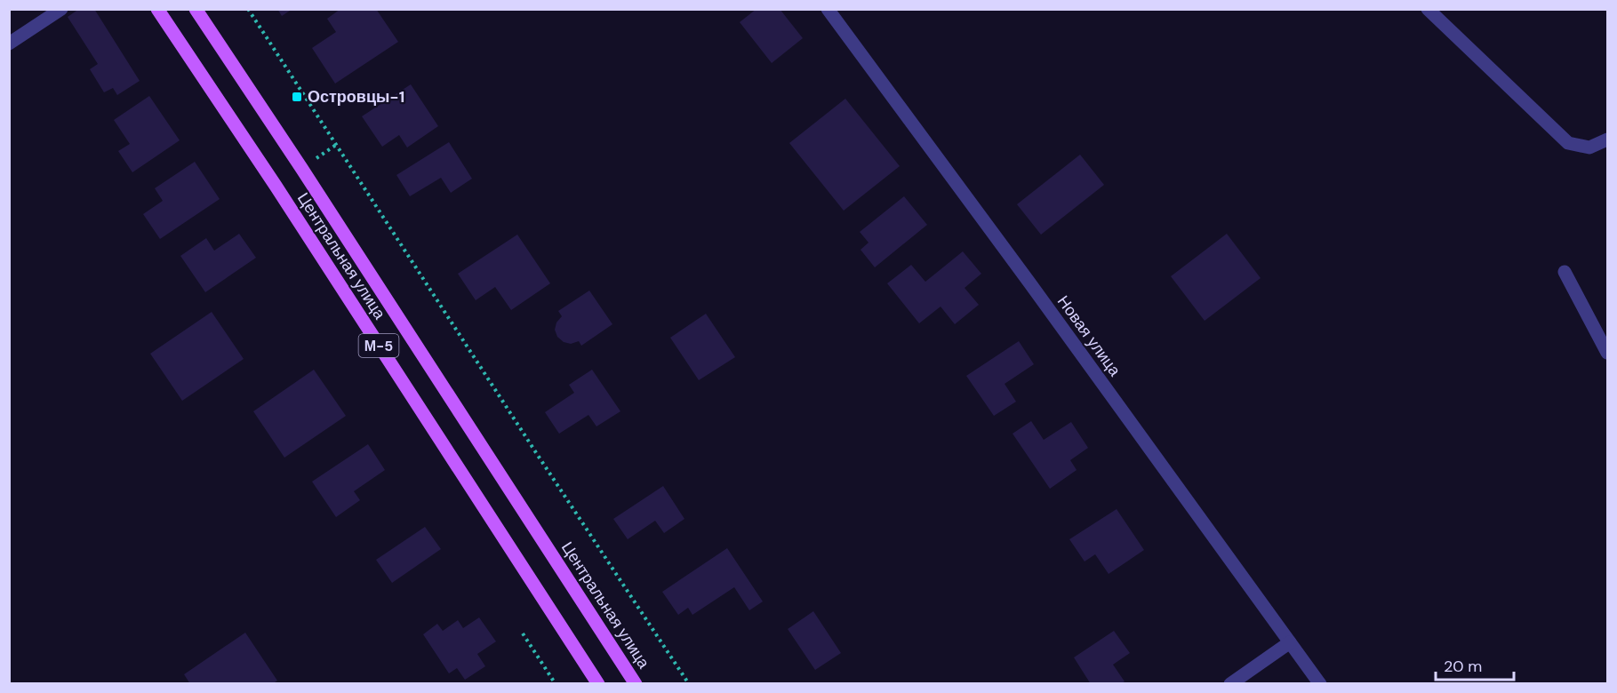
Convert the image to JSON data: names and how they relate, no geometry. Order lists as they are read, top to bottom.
{
  "streets": {
    "main road": ["Центральная улица", "М-5"],
    "street": ["Новая улица"]
  },
  "places": {
    "transit": ["Островцы-1"]
  },
  "scale_bar": "20 m"
}
